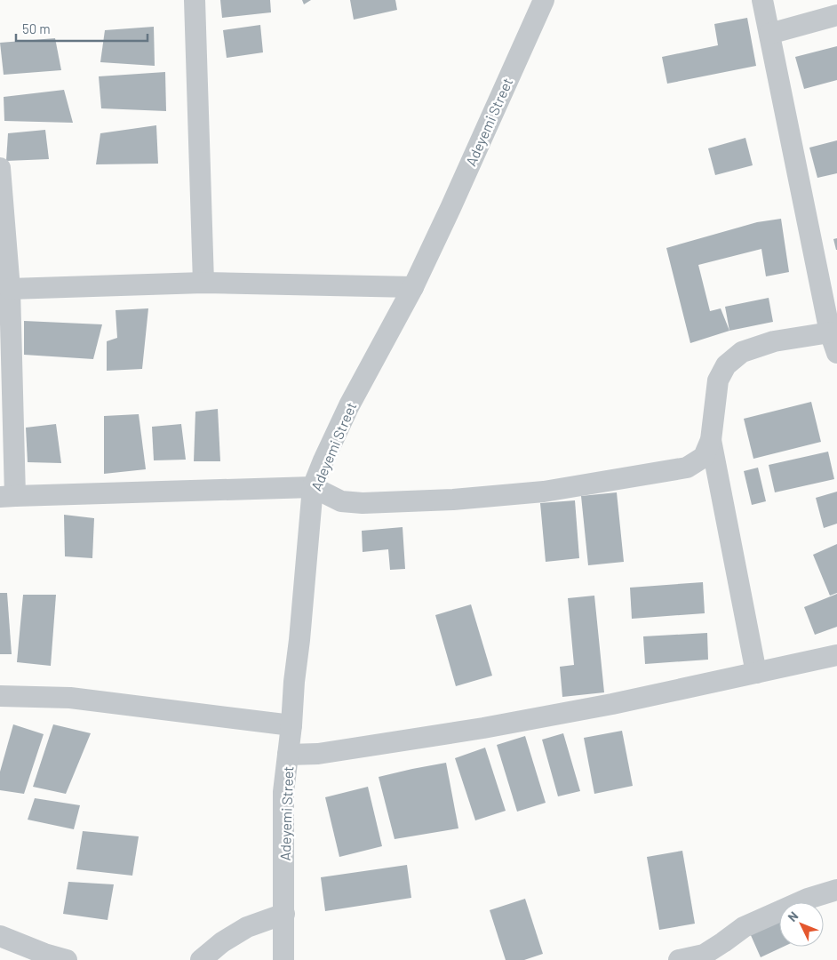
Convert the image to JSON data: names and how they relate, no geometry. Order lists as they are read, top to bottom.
{
  "streets": {
    "street": ["Adeyemi Street"]
  },
  "scale_bar": "50 m",
  "north": "top left"
}
